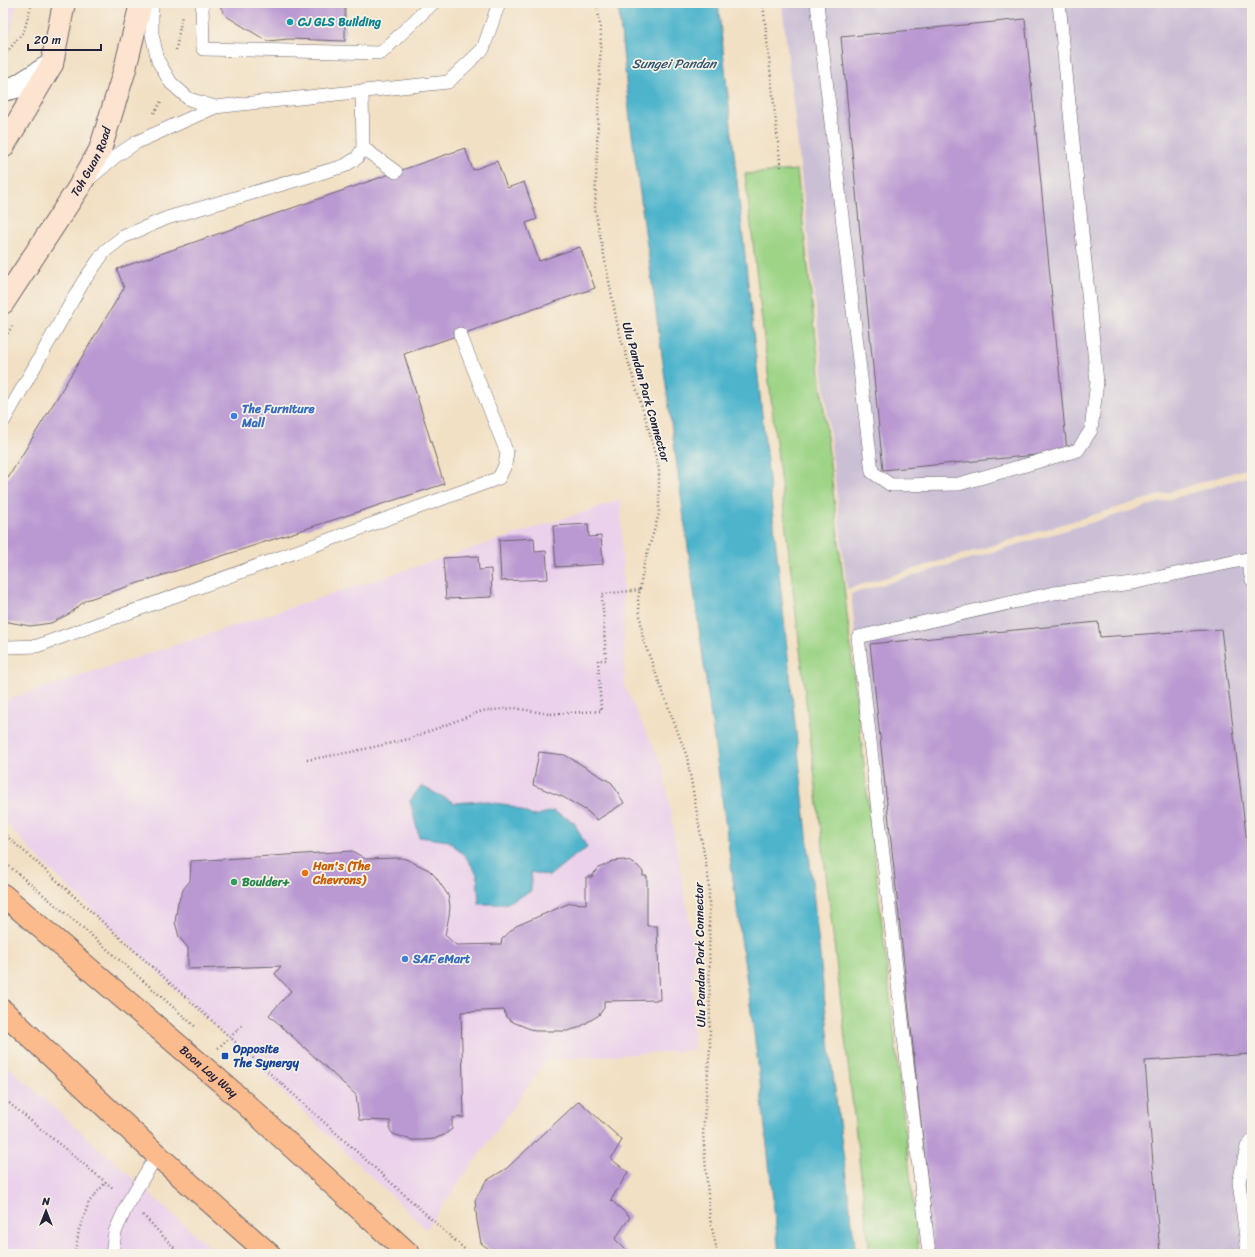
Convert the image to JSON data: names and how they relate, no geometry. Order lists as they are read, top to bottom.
{
  "streets": {
    "main road": ["Toh Guan Road", "Boon Lay Way"],
    "path": ["Ulu Pandan Park Connector"]
  },
  "water": ["Sungei Pandan"],
  "places": {
    "other": [
      "CJ GLS Building",
      "The Furniture Mall",
      "Han's (The Chevrons)",
      "Boulder+",
      "SAF eMart"
    ],
    "transit": ["Opposite The Synergy"]
  },
  "scale_bar": "20 m",
  "north": "top"
}
